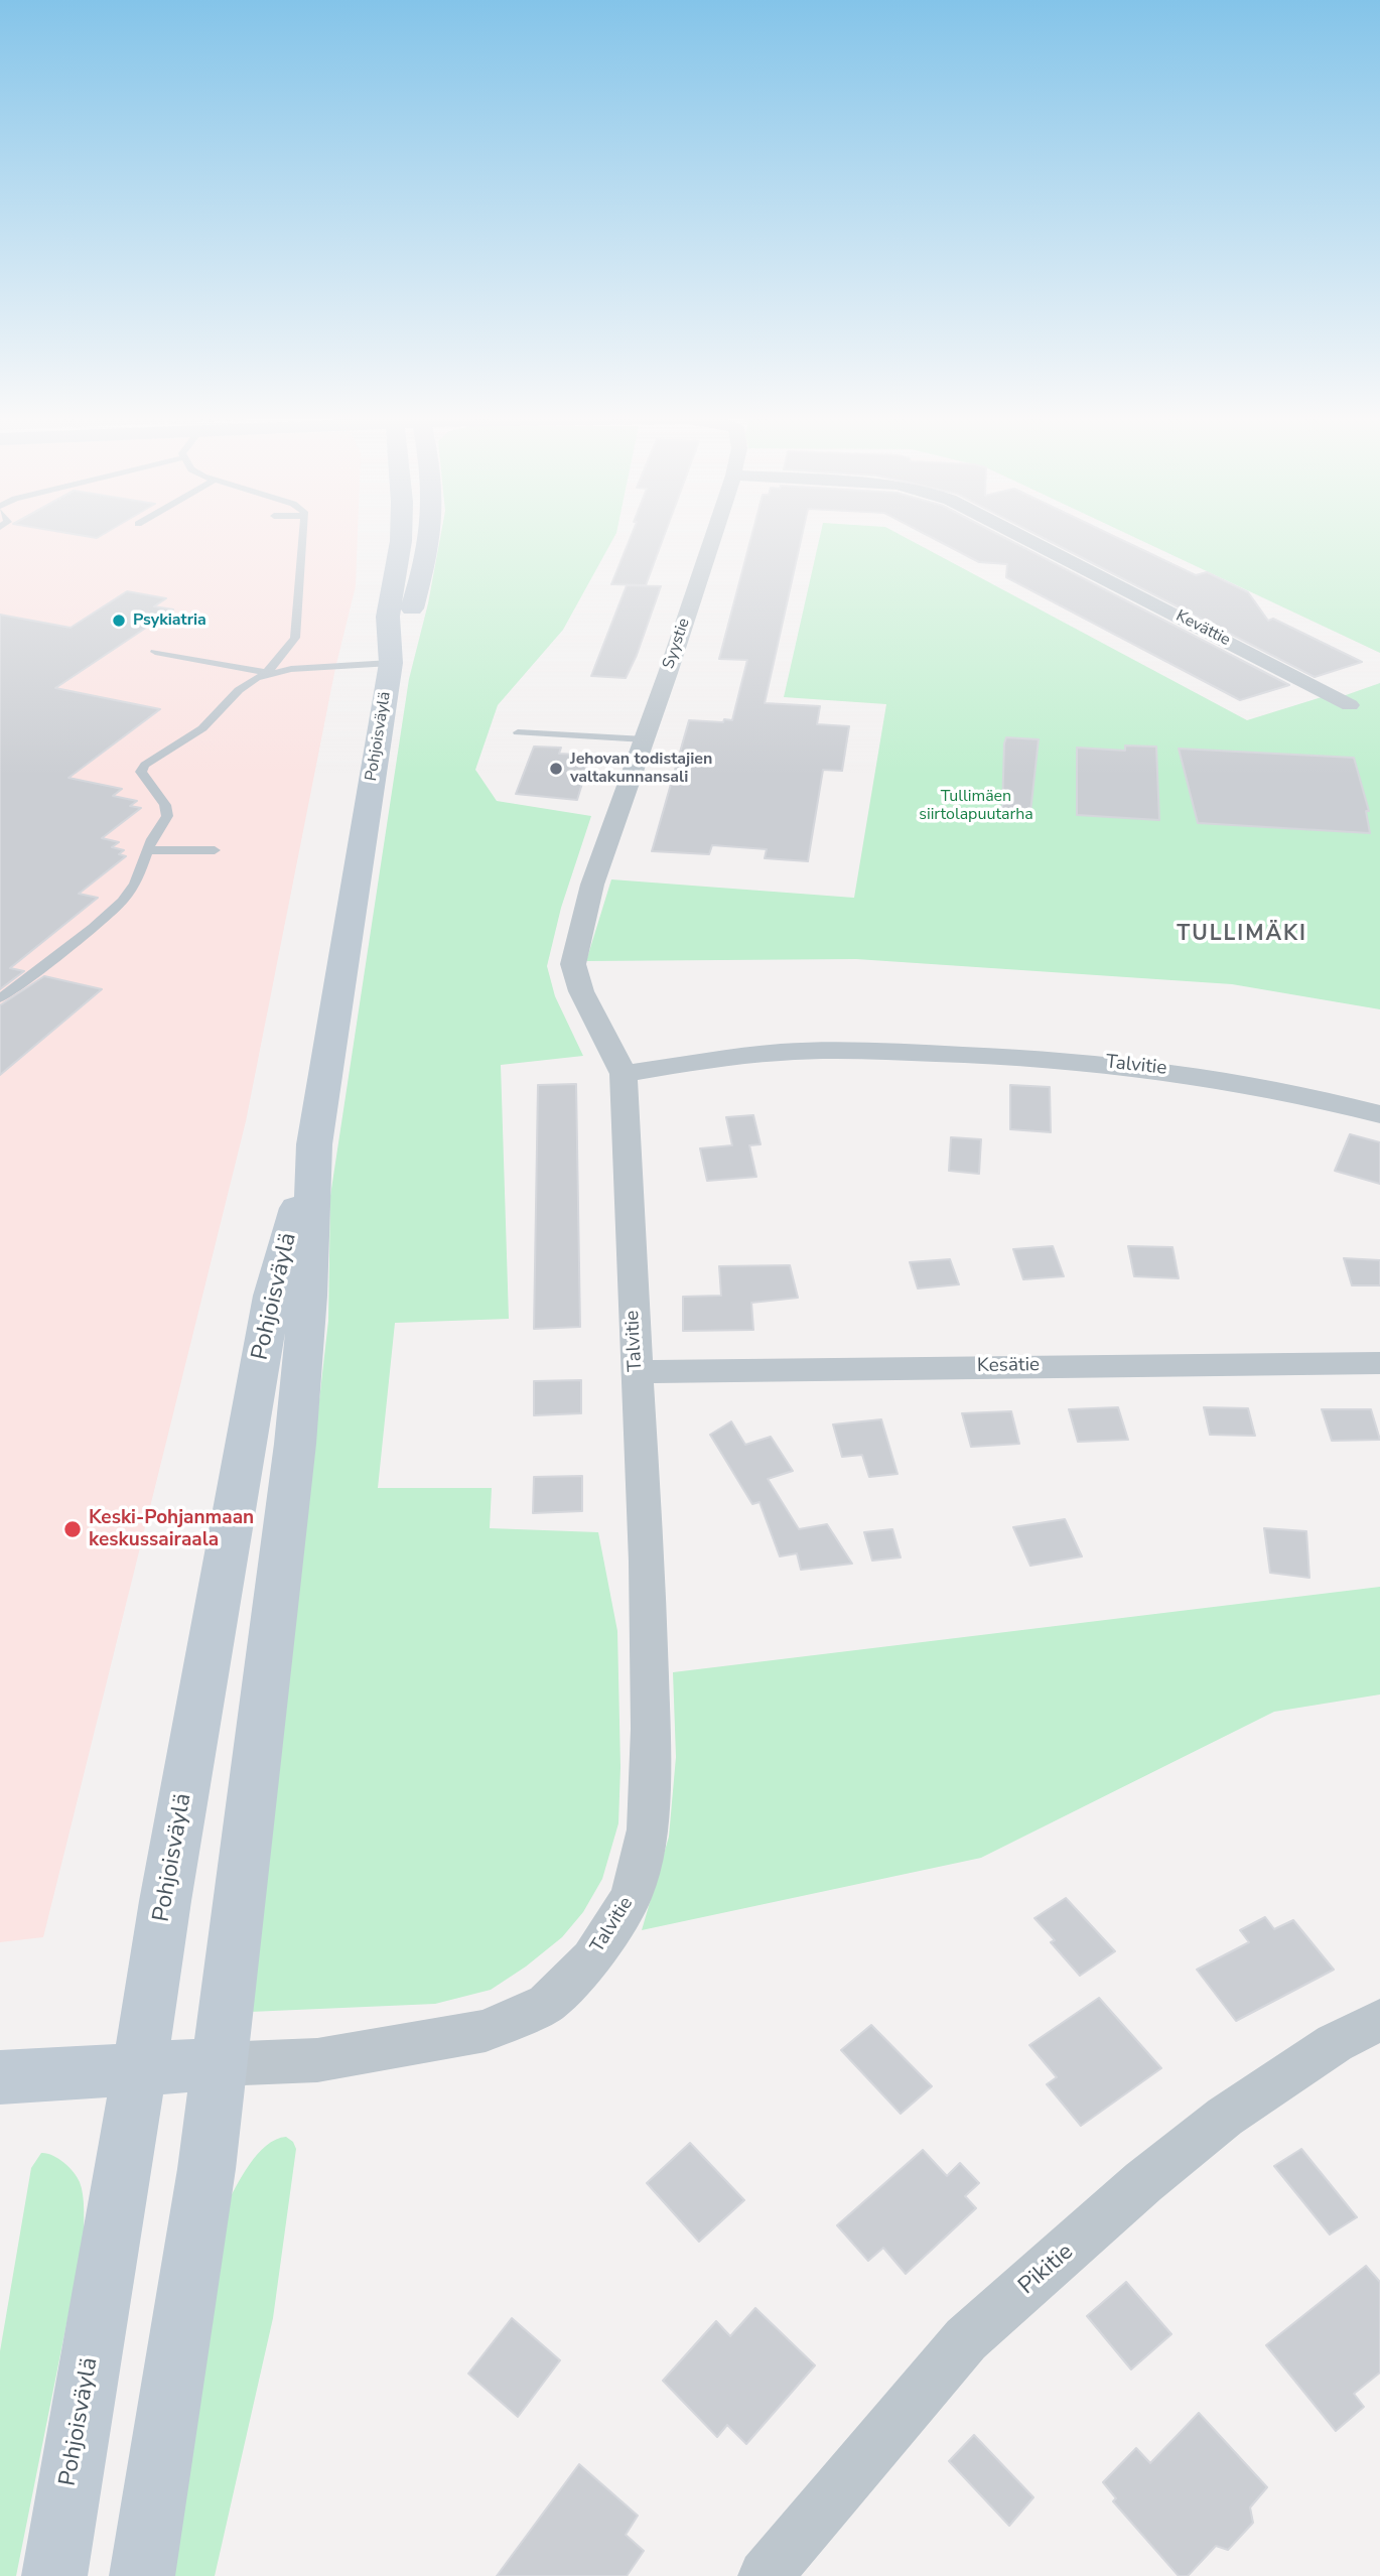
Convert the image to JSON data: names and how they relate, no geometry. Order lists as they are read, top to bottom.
{
  "streets": {
    "main road": ["Pohjoisväylä"],
    "street": [
      "Kevättie",
      "Syystie",
      "Talvitie",
      "Kesätie",
      "Pikitie"
    ]
  },
  "crossings": [
    ["Syystie", "Talvitie"],
    ["Pohjoisväylä", "Talvitie"],
    ["Talvitie", "Kesätie"]
  ],
  "districts": ["TULLIMÄKI"],
  "parks": ["Tullimäen siirtolapuutarha"],
  "places": ["Psykiatria", "Jehovan todistajien valtakunnansali", "Keski-Pohjanmaan keskussairaala"]
}
